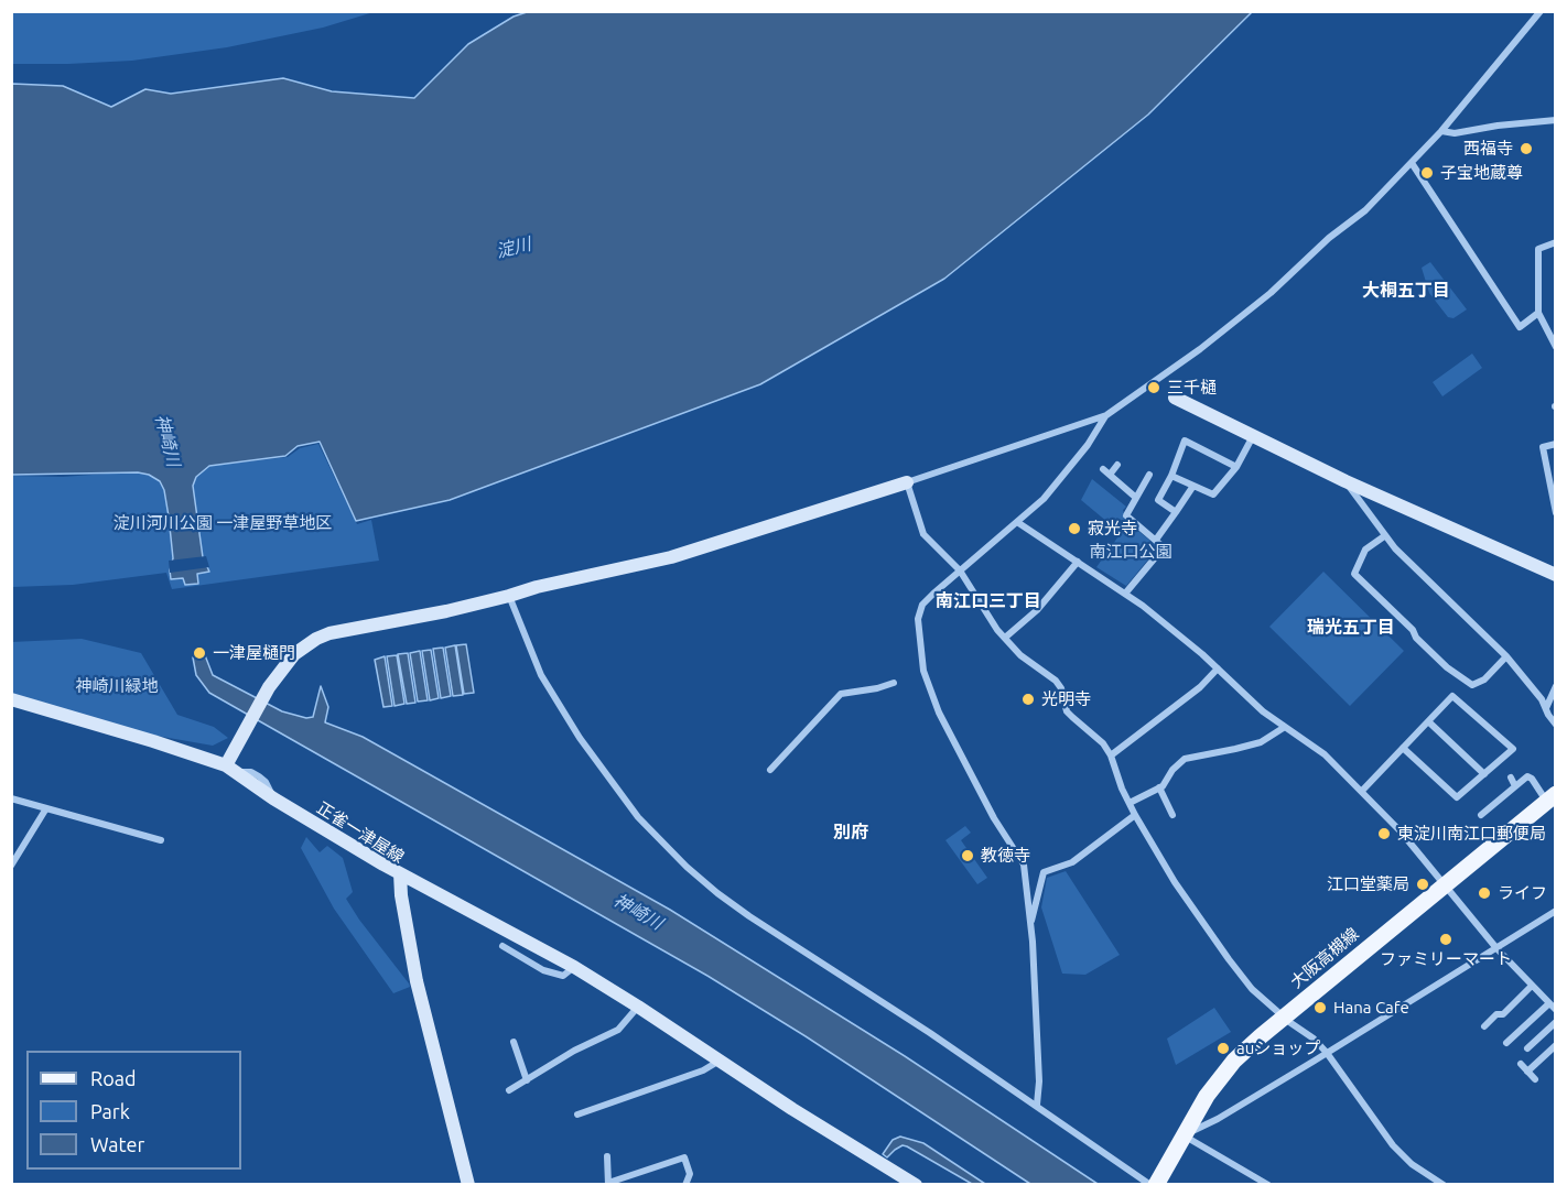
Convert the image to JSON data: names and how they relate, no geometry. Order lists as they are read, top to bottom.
{
  "streets": {
    "main road": ["大阪高槻線"],
    "street": ["正雀一津屋線"]
  },
  "districts": [
    "大桐五丁目",
    "南江口三丁目",
    "瑞光五丁目",
    "別府"
  ],
  "water": ["淀川", "神崎川"],
  "parks": ["淀川河川公園 一津屋野草地区", "南江口公園", "神崎川緑地"],
  "places": [
    "西福寺",
    "子宝地蔵尊",
    "三千樋",
    "寂光寺",
    "一津屋樋門",
    "光明寺",
    "東淀川南江口郵便局",
    "教徳寺",
    "江口堂薬局",
    "ライフ",
    "ファミリーマート",
    "Hana Cafe",
    "auショップ"
  ],
  "legend": ["Road", "Park", "Water"]
}
